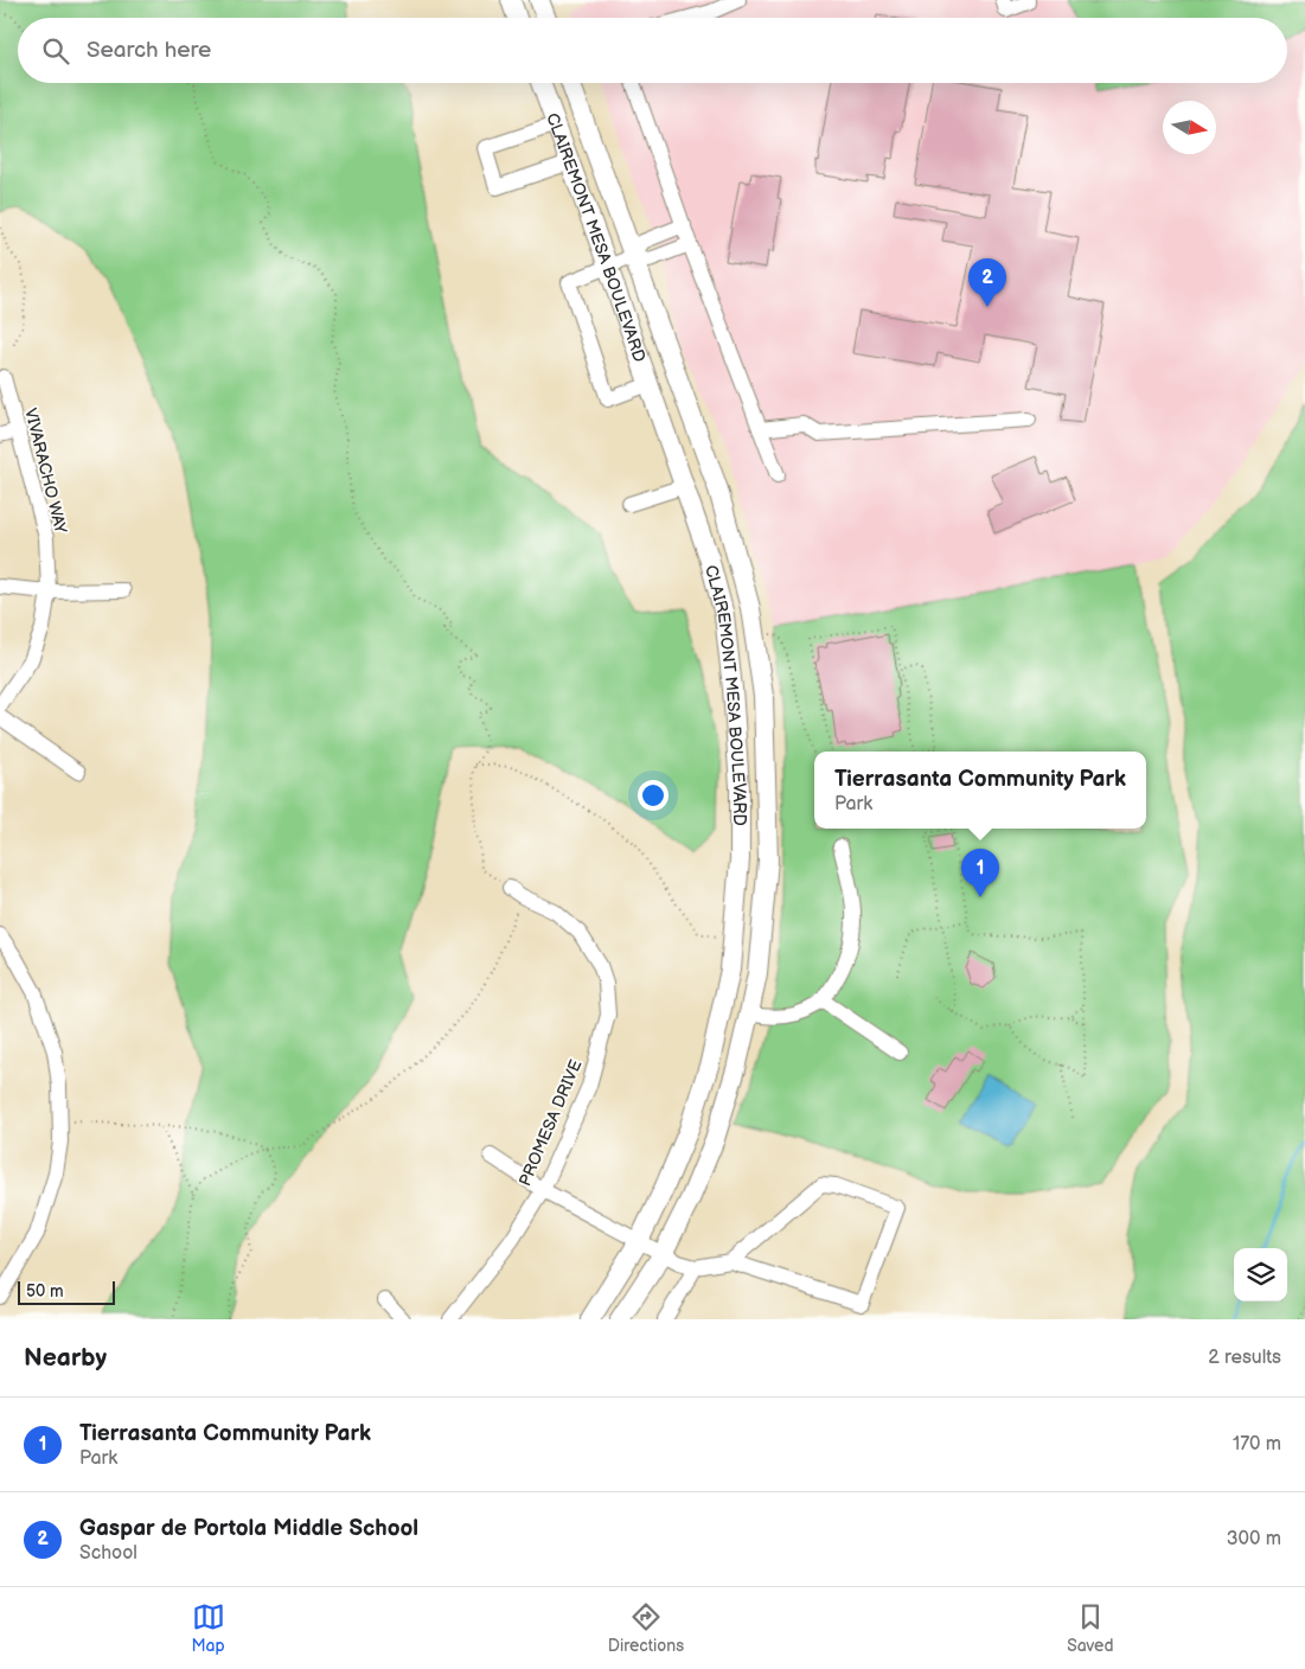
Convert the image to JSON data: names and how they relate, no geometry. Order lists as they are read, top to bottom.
{
  "streets": {
    "main road": ["CLAIREMONT MESA BOULEVARD"],
    "street": ["VIVARACHO WAY", "PROMESA DRIVE"]
  },
  "scale_bar": "50 m",
  "north": "right",
  "page": {
    "search": "Search here",
    "pins": ["2", "1"],
    "popup": ["Tierrasanta Community Park", "Park"],
    "scale": "50 m",
    "heading": ["Nearby", "2 results"],
    "list": [
      {
        "mark": "1",
        "name": "Tierrasanta Community Park",
        "note": "Park",
        "value": "170 m"
      },
      {
        "mark": "2",
        "name": "Gaspar de Portola Middle School",
        "note": "School",
        "value": "300 m"
      }
    ],
    "nav": ["Map", "Directions", "Saved"]
  }
}
